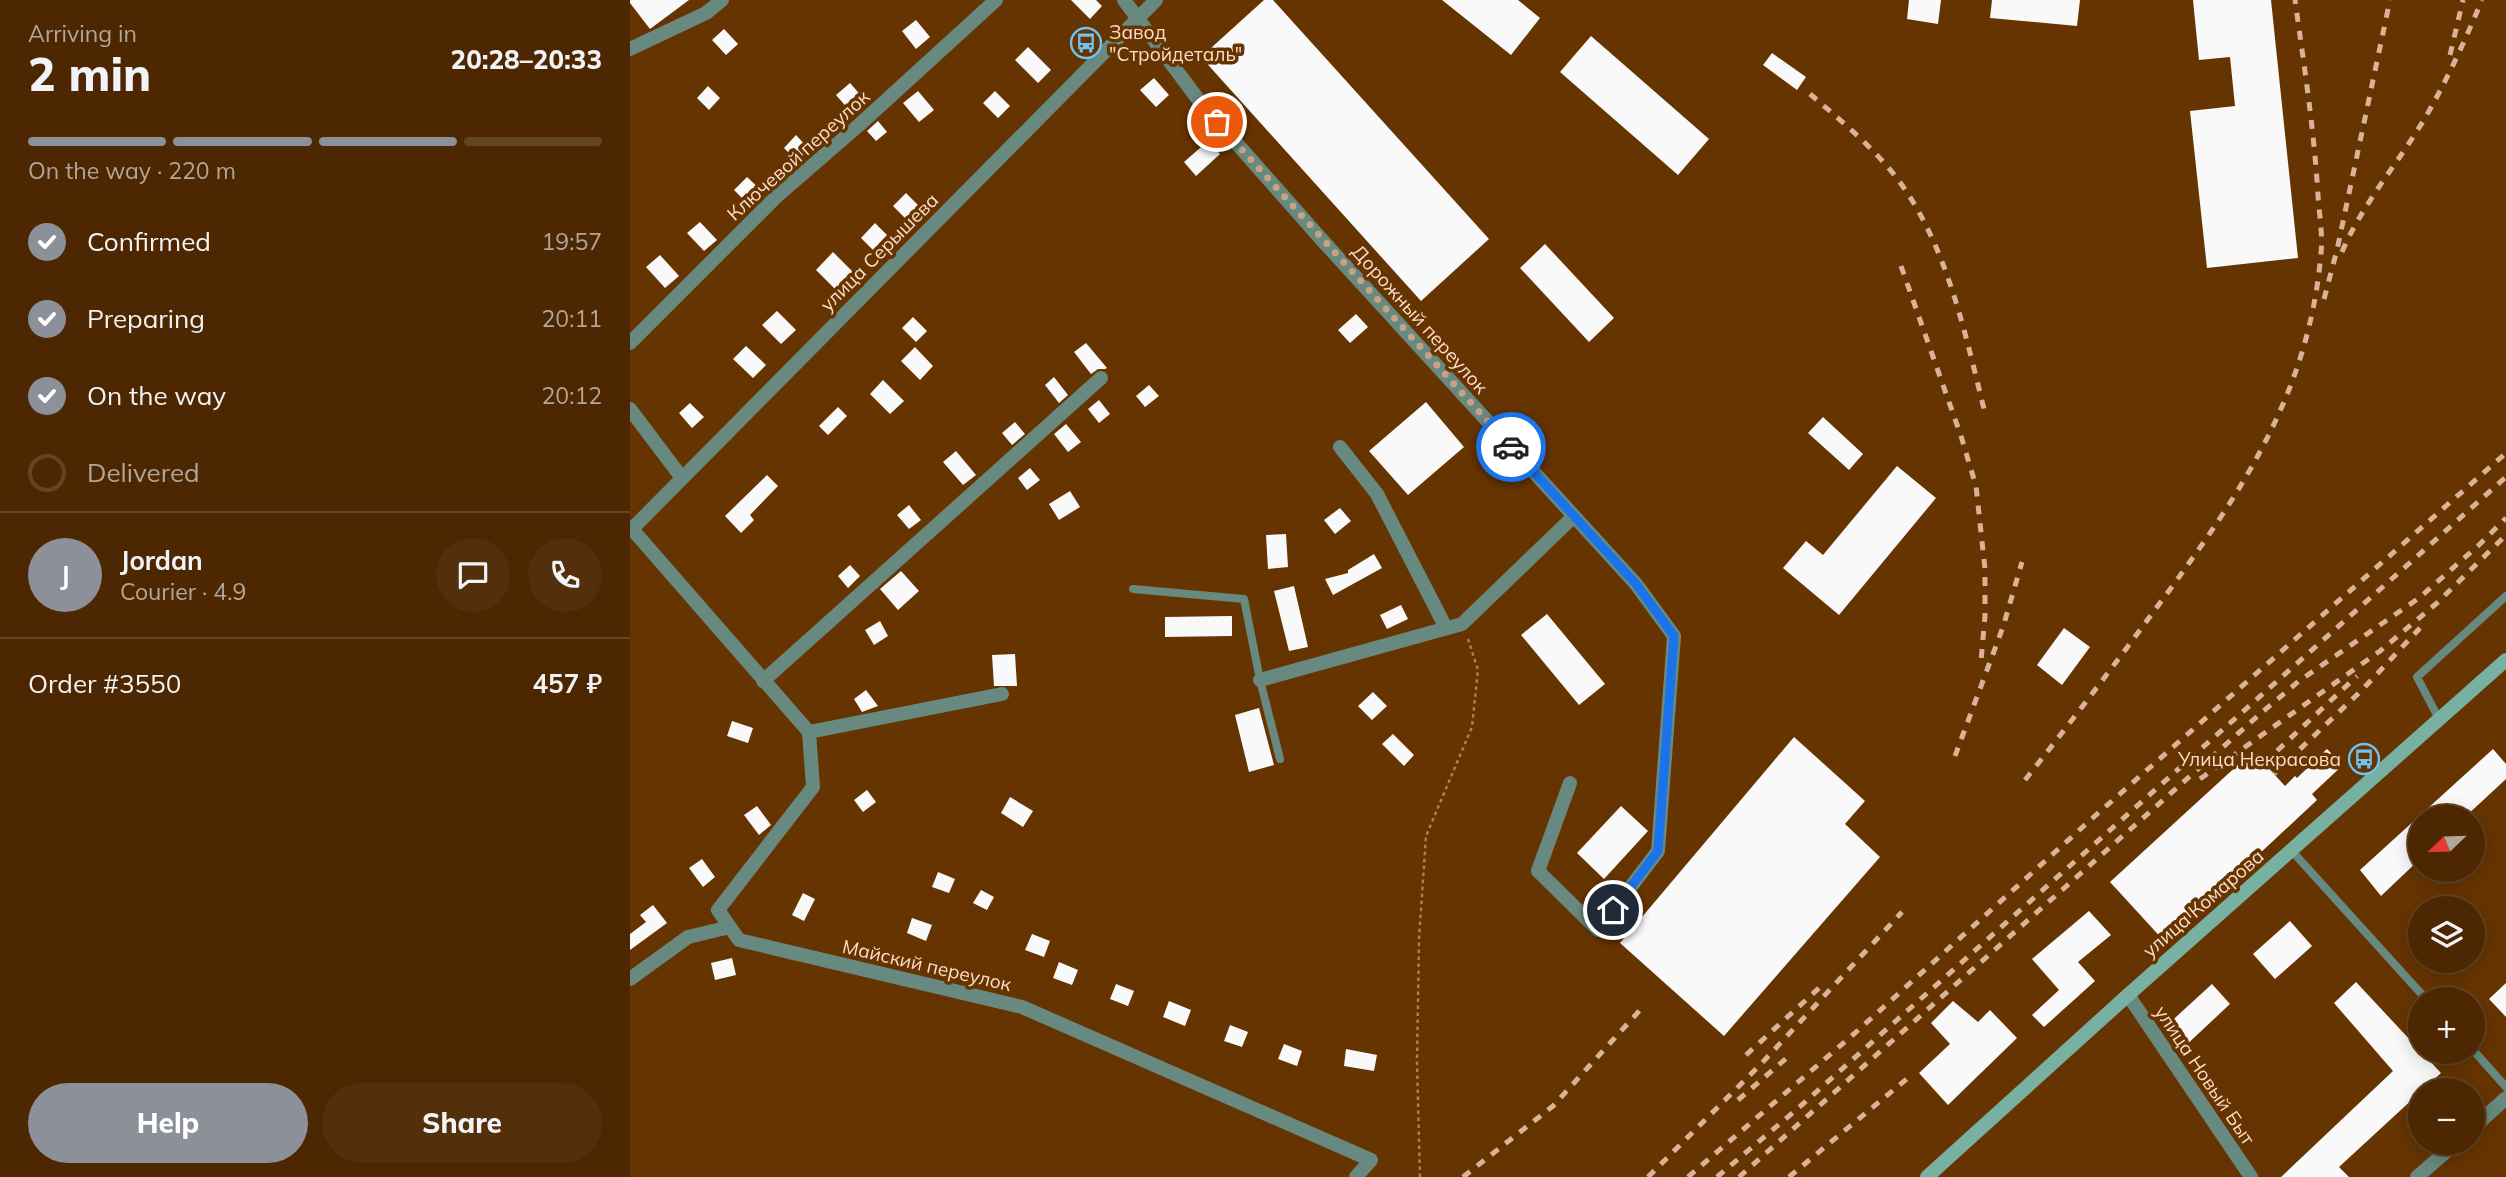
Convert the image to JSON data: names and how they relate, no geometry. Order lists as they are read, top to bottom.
{
  "streets": {
    "main road": ["улица Комарова"],
    "street": [
      "Ключевой переулок",
      "улица Серышева",
      "Дорожный переулок",
      "Майский переулок",
      "улица Новый Быт"
    ]
  },
  "crossings": [
    ["улица Серышева", "Дорожный переулок"],
    ["улица Комарова", "улица Новый Быт"]
  ],
  "places": {
    "bus stop": ["Завод \"Стройдеталь\"", "Улица Некрасова"]
  },
  "north": "bottom left",
  "page": {
    "heading": ["2 min", "Arriving in", "20:28–20:33"],
    "panel": [
      "Jordan",
      "Courier · 4.9",
      "Order #3550",
      "457 ₽"
    ],
    "bar": "On the way · 220 m",
    "list": [
      ["Confirmed", "19:57"],
      ["Preparing", "20:11"],
      ["On the way", "20:12"],
      "Delivered"
    ],
    "round": "J",
    "map_buttons": ["+", "−"],
    "buttons": ["Help", "Share"]
  }
}
